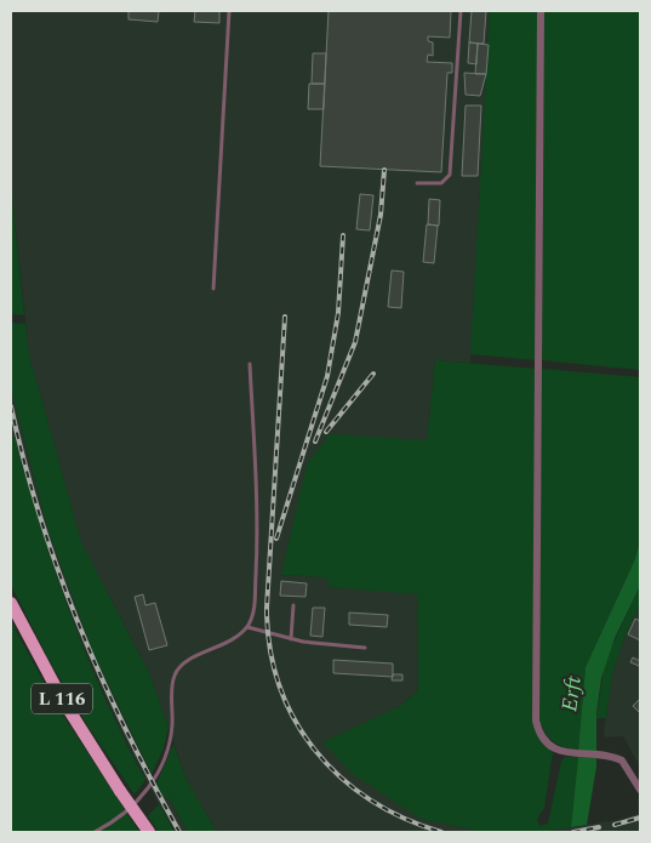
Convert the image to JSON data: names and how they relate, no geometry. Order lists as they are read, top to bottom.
{
  "streets": {
    "main road": ["L 116"]
  },
  "water": ["Erft"]
}
